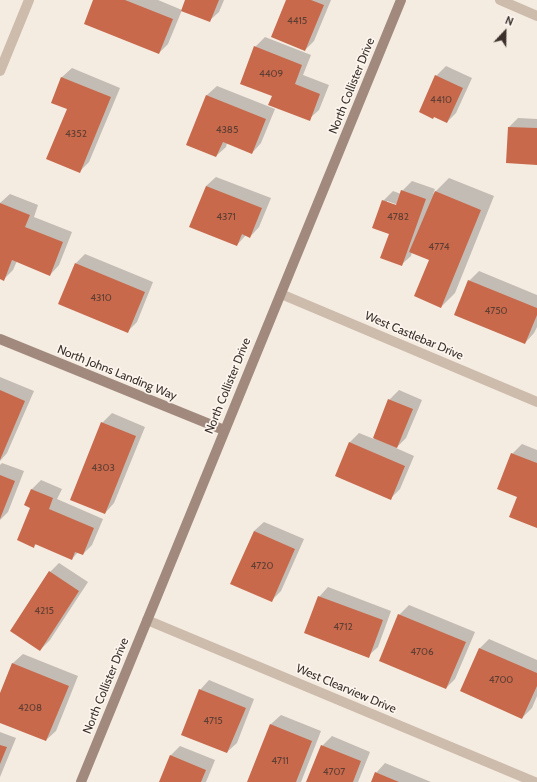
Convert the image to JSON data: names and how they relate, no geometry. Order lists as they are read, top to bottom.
{
  "streets": {
    "street": [
      "North Collister Drive",
      "West Castlebar Drive",
      "North Johns Landing Way",
      "West Clearview Drive"
    ]
  },
  "crossings": [
    ["North Collister Drive", "West Castlebar Drive"],
    ["North Collister Drive", "North Johns Landing Way"],
    ["North Collister Drive", "West Clearview Drive"]
  ],
  "house_numbers": [
    "4415",
    "4409",
    "4410",
    "4385",
    "4352",
    "4371",
    "4782",
    "4774",
    "4310",
    "4750",
    "4303",
    "4720",
    "4215",
    "4712",
    "4706",
    "4700",
    "4208",
    "4715",
    "4711",
    "4707"
  ],
  "north": "top"
}
